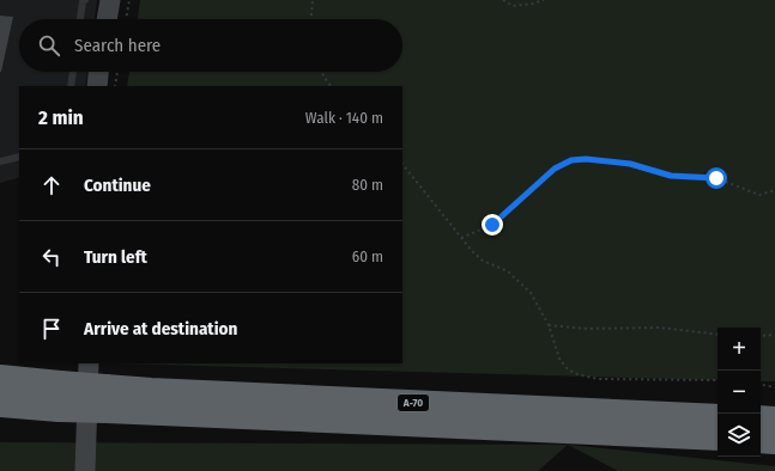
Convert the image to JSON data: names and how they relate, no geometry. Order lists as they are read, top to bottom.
{
  "streets": {
    "highway": ["A-70"]
  },
  "page": {
    "search": "Search here",
    "heading": ["2 min", "Walk · 140 m"],
    "list": [
      ["Continue", "80 m"],
      ["Turn left", "60 m"],
      "Arrive at destination"
    ],
    "map_buttons": ["+", "−"]
  }
}
